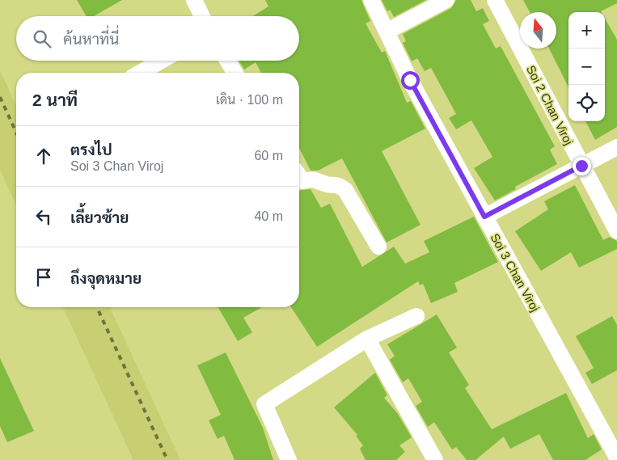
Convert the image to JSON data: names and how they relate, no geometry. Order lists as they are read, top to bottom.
{
  "streets": {
    "street": ["Soi 2 Chan Viroj", "Soi 3 Chan Viroj"]
  },
  "north": "top",
  "page": {
    "map_buttons": ["+", "−"],
    "search": "ค้นหาที่นี่",
    "heading": ["2 นาที", "เดิน · 100 m"],
    "list": [
      ["ตรงไป", "Soi 3 Chan Viroj", "60 m"],
      ["เลี้ยวซ้าย", "40 m"],
      "ถึงจุดหมาย"
    ]
  }
}
